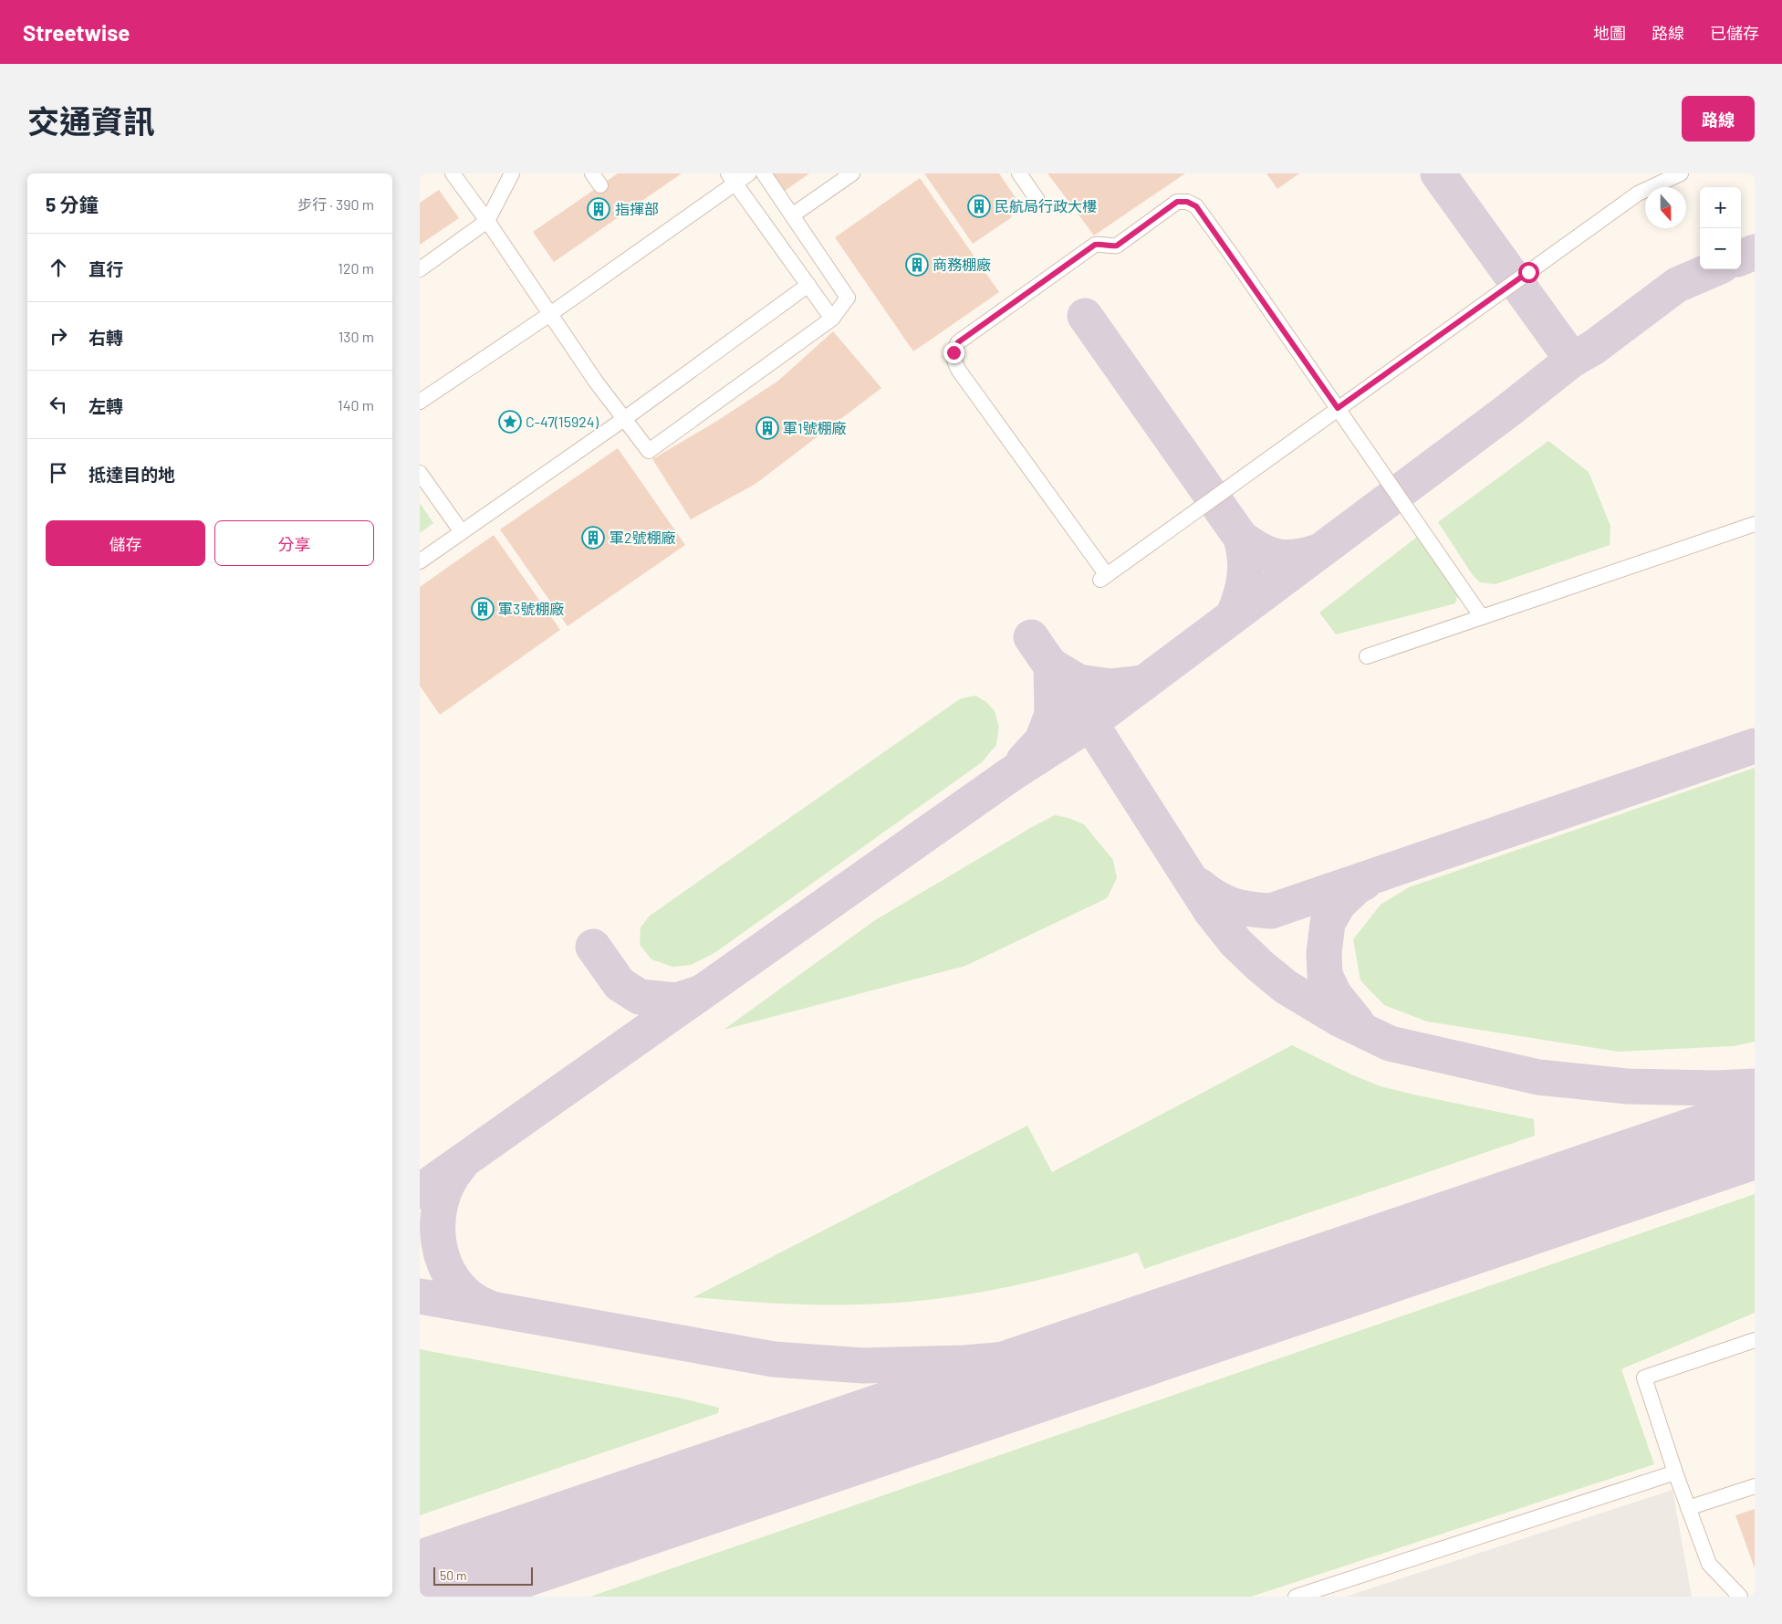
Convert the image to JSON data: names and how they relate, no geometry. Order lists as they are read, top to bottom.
{
  "places": {
    "building": [
      "民航局行政大樓",
      "指揮部",
      "商務棚廠",
      "軍1號棚廠",
      "軍2號棚廠",
      "軍3號棚廠"
    ],
    "place": ["C-47(15924)"]
  },
  "scale_bar": "50 m",
  "north": "bottom",
  "page": {
    "header": "Streetwise",
    "nav": ["地圖", "路線", "已儲存"],
    "title": "交通資訊",
    "buttons": [
      "路線",
      ["儲存", "分享"]
    ],
    "heading": ["5 分鐘", "步行 · 390 m"],
    "map_buttons": ["+", "−"],
    "list": [
      ["直行", "120 m"],
      ["右轉", "130 m"],
      ["左轉", "140 m"],
      "抵達目的地"
    ],
    "scale": "50 m"
  }
}
